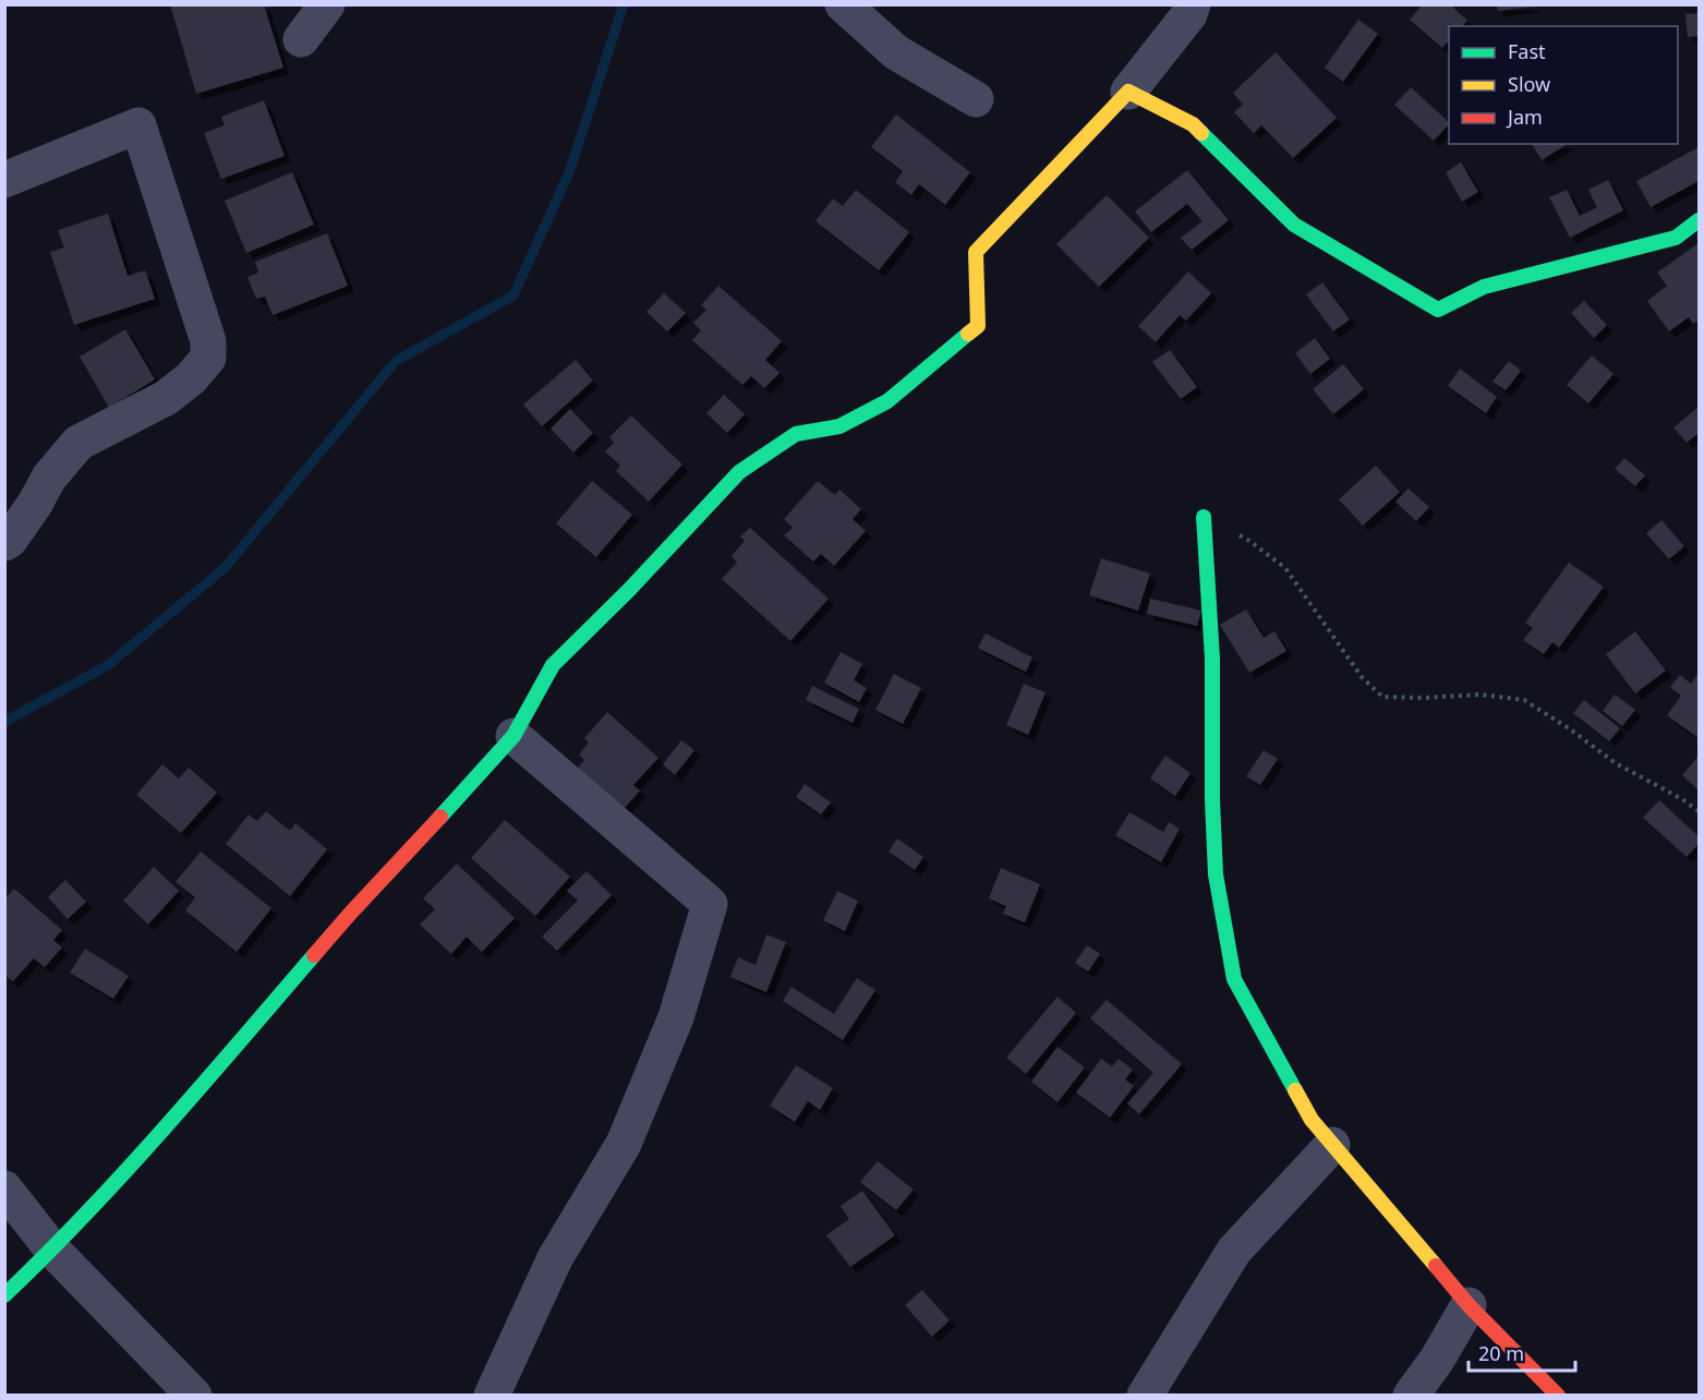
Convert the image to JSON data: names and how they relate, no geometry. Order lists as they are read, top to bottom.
{
  "legend": ["Fast", "Slow", "Jam"],
  "scale_bar": "20 m"
}
